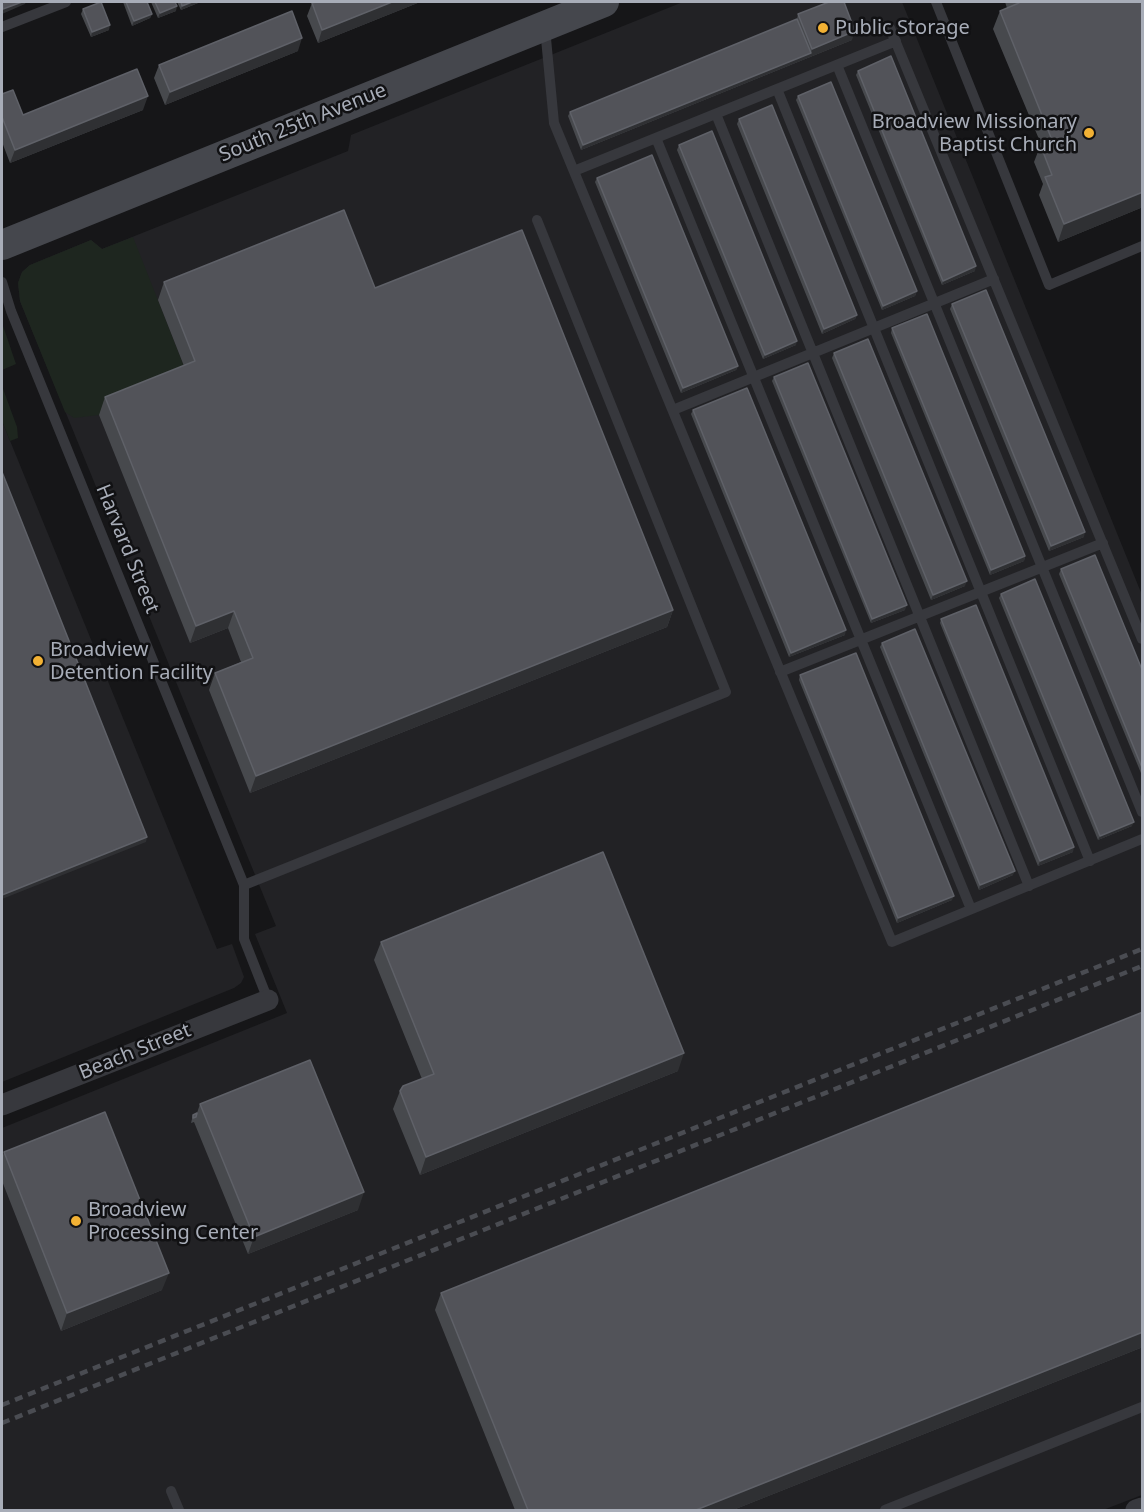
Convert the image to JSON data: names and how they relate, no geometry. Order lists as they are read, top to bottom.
{
  "streets": {
    "main road": ["South 25th Avenue"],
    "street": ["Beach Street"],
    "lane": ["Harvard Street"]
  },
  "crossings": [
    ["Harvard Street", "Beach Street"]
  ],
  "places": [
    "Public Storage",
    "Broadview Missionary Baptist Church",
    "Broadview Detention Facility",
    "Broadview Processing Center"
  ]
}
